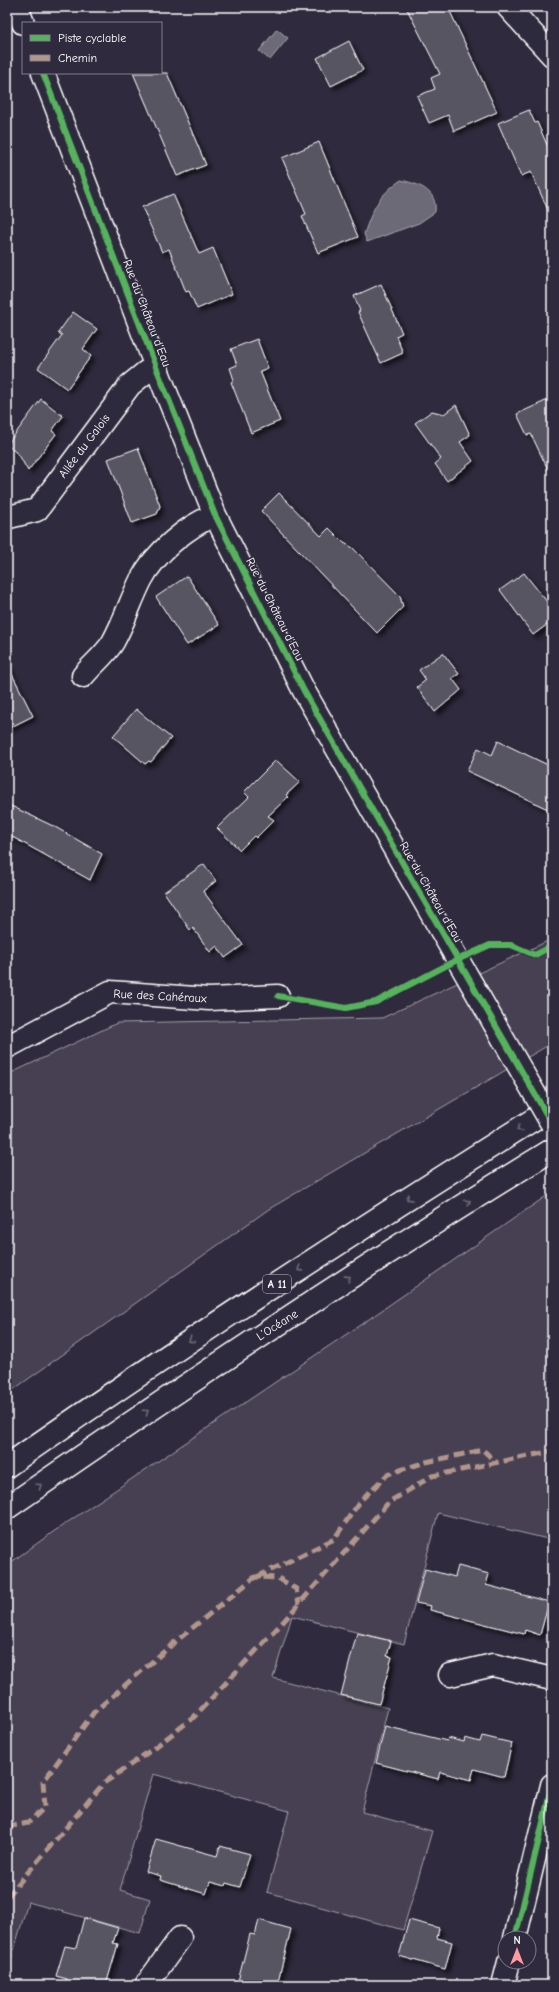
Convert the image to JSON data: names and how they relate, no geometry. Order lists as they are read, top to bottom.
{
  "streets": {
    "main road": [
      "Rue du Château d'Eau",
      "Allée du Galois",
      "Rue des Cahéraux",
      "A 11",
      "L’Océane"
    ]
  },
  "crossings": [
    ["Rue du Château d'Eau", "Allée du Galois"]
  ],
  "legend": ["Piste cyclable", "Chemin"],
  "north": "top"
}
